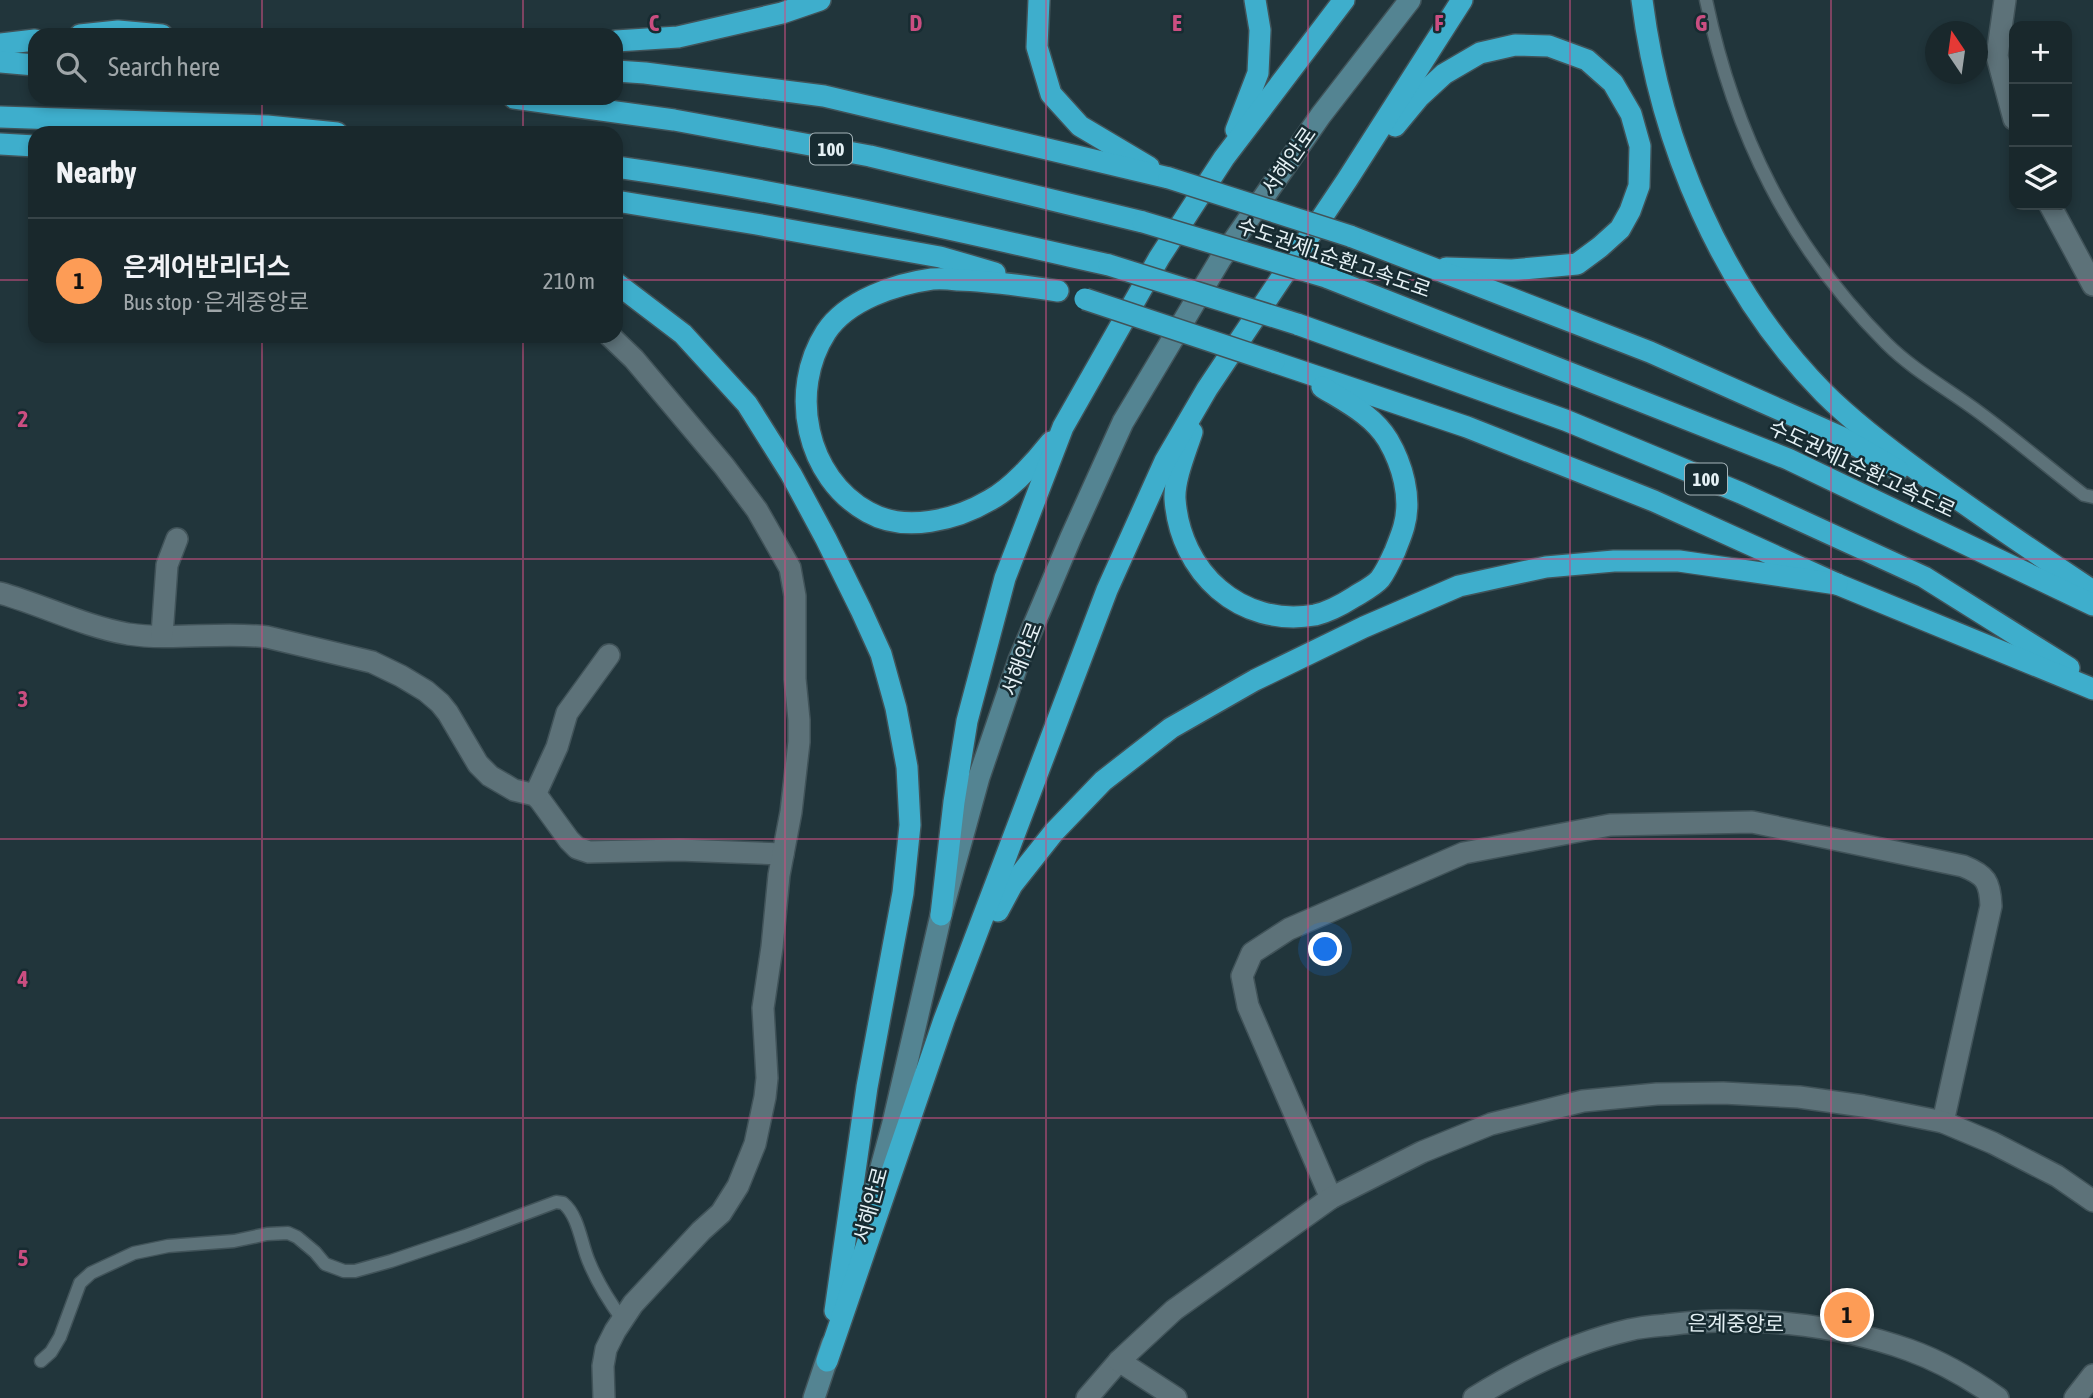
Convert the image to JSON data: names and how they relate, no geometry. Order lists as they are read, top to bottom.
{
  "streets": {
    "highway": ["100", "수도권제1순환고속도로"],
    "main road": ["서해안로"],
    "street": ["은계중앙로"]
  },
  "north": "top",
  "page": {
    "map_buttons": ["+", "−"],
    "search": "Search here",
    "heading": "Nearby",
    "list": [
      {
        "mark": "1",
        "name": "은계어반리더스",
        "note": "Bus stop · 은계중앙로",
        "value": "210 m"
      }
    ],
    "pins": "1"
  },
  "grid": {
    "columns": [
      "C",
      "D",
      "E",
      "F",
      "G"
    ],
    "rows": [
      "2",
      "3",
      "4",
      "5"
    ]
  }
}
